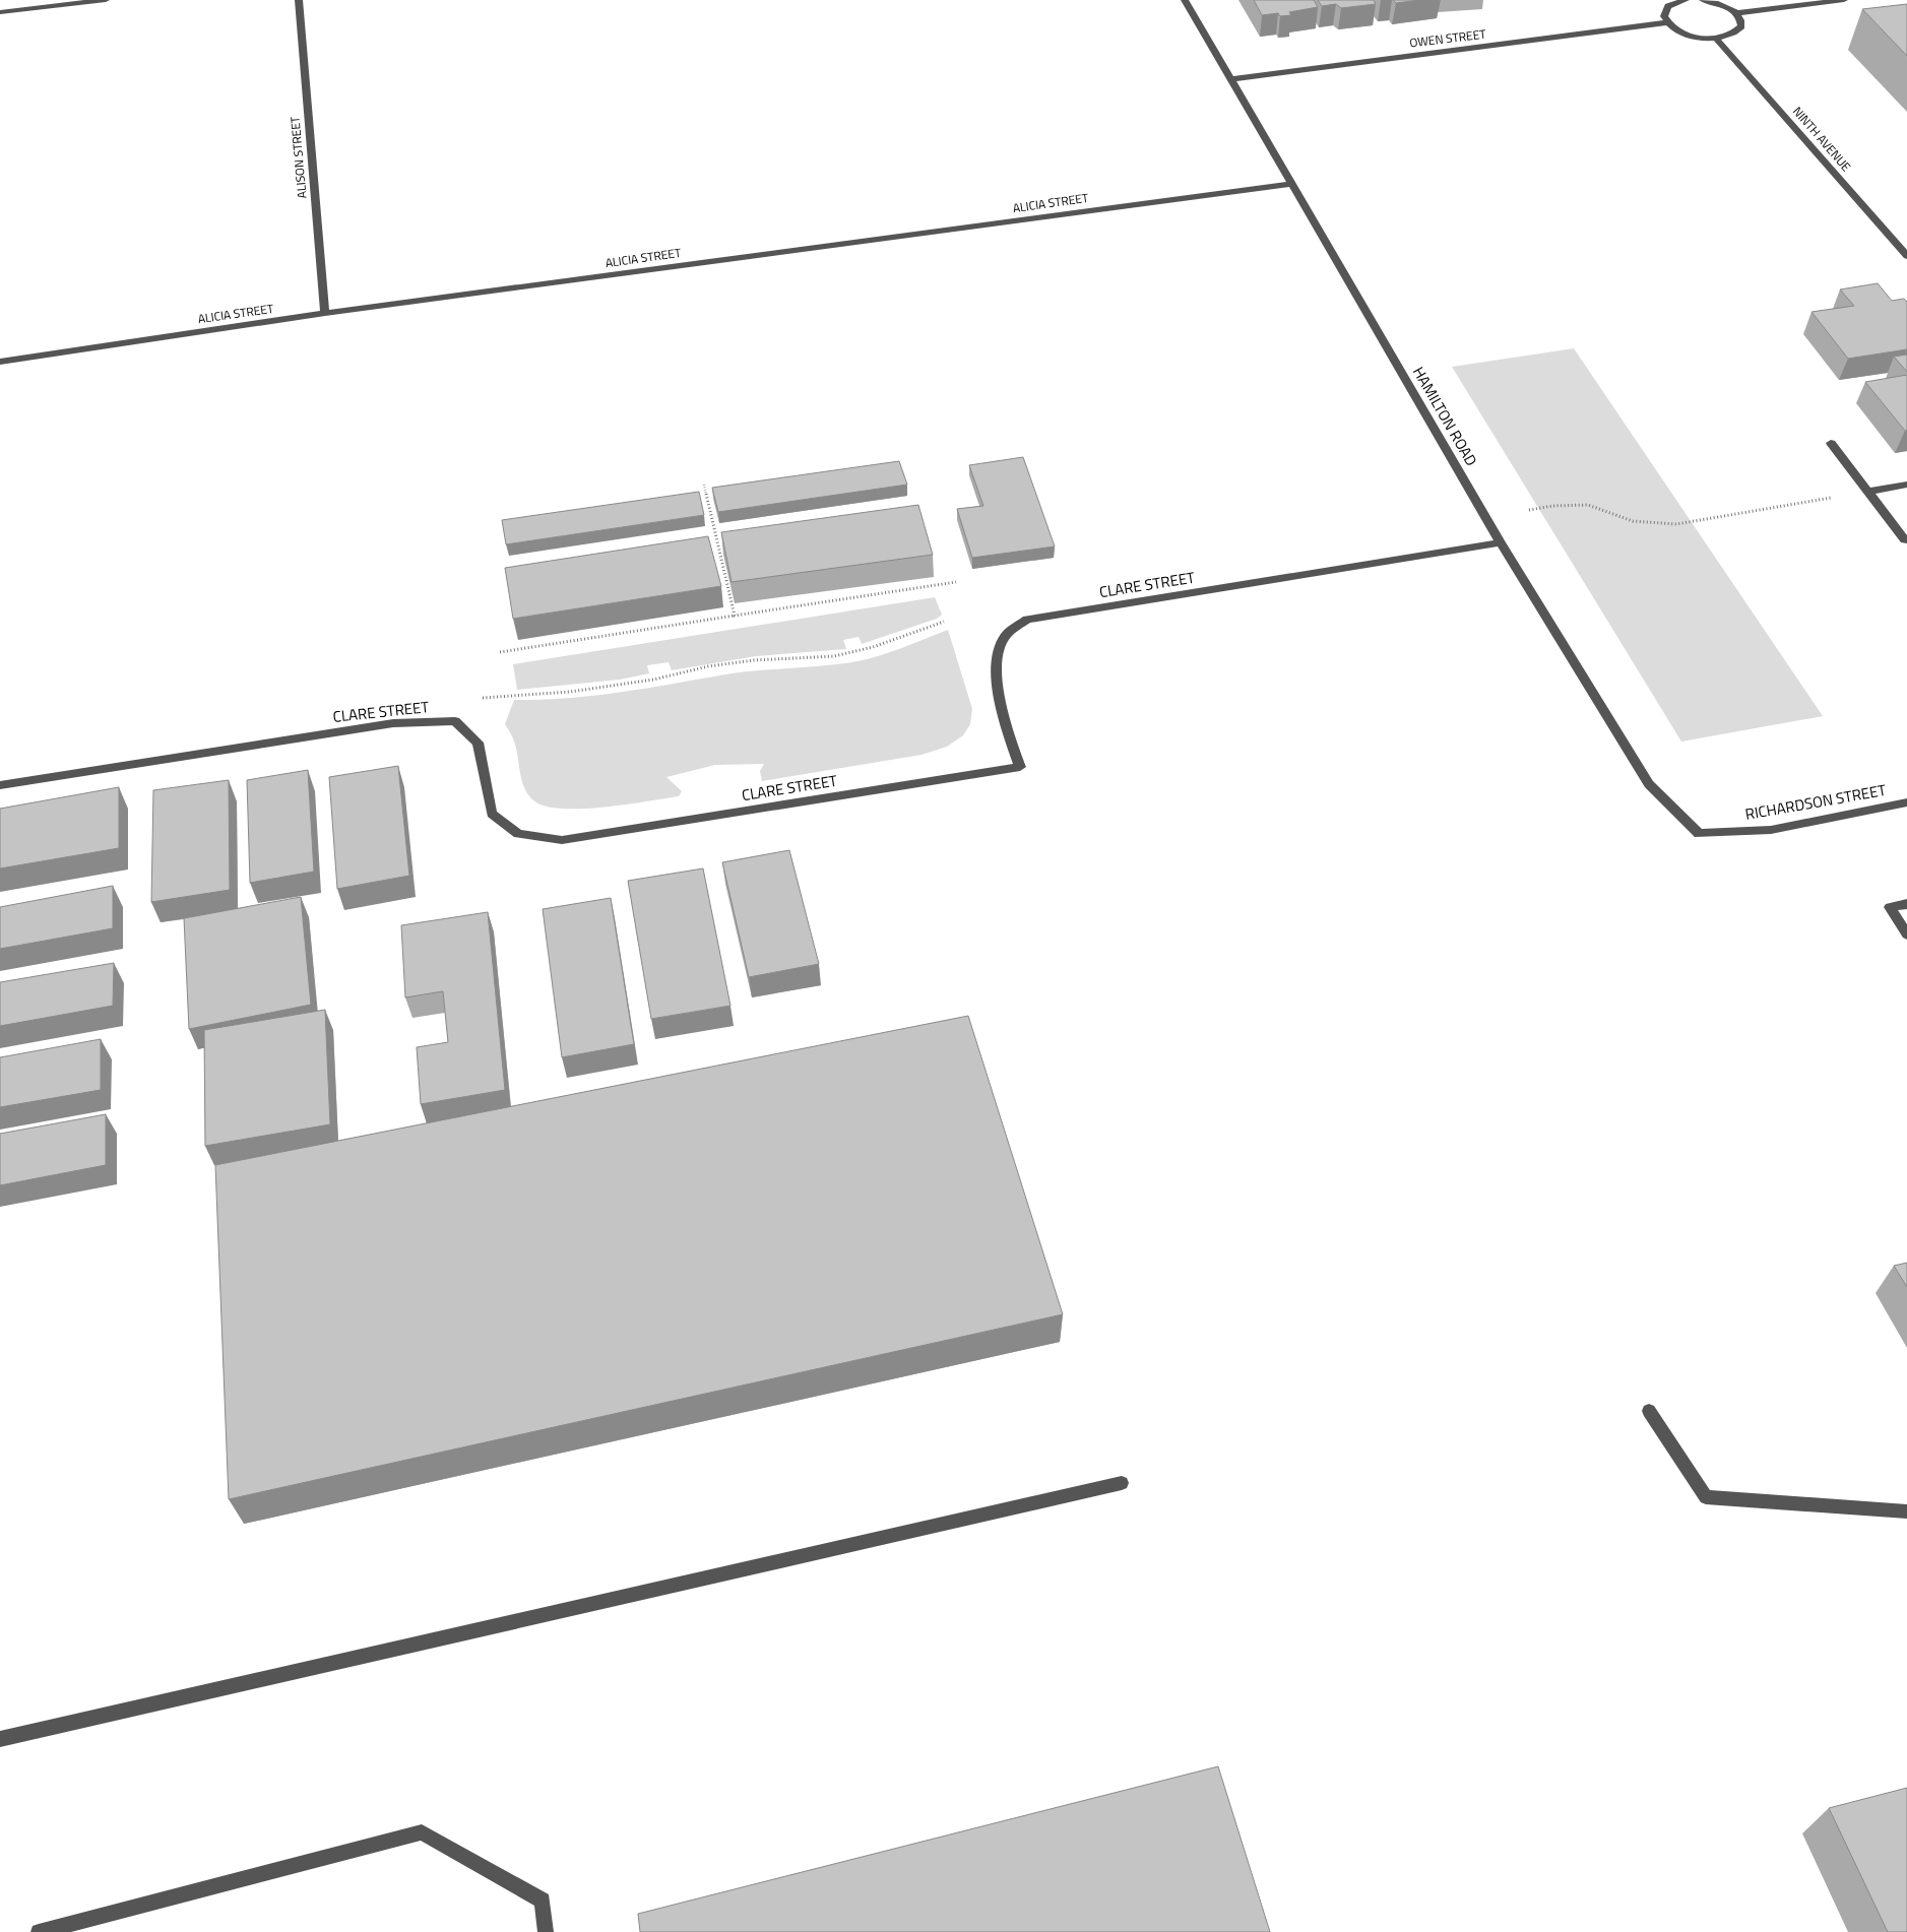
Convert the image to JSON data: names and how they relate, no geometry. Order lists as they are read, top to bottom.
{
  "streets": {
    "street": [
      "OWEN STREET",
      "NINTH AVENUE",
      "ALISON STREET",
      "ALICIA STREET",
      "HAMILTON ROAD",
      "CLARE STREET",
      "RICHARDSON STREET"
    ]
  },
  "crossings": [
    ["OWEN STREET", "HAMILTON ROAD"],
    ["ALISON STREET", "ALICIA STREET"],
    ["ALICIA STREET", "HAMILTON ROAD"],
    ["HAMILTON ROAD", "CLARE STREET"],
    ["HAMILTON ROAD", "RICHARDSON STREET"]
  ]
}
